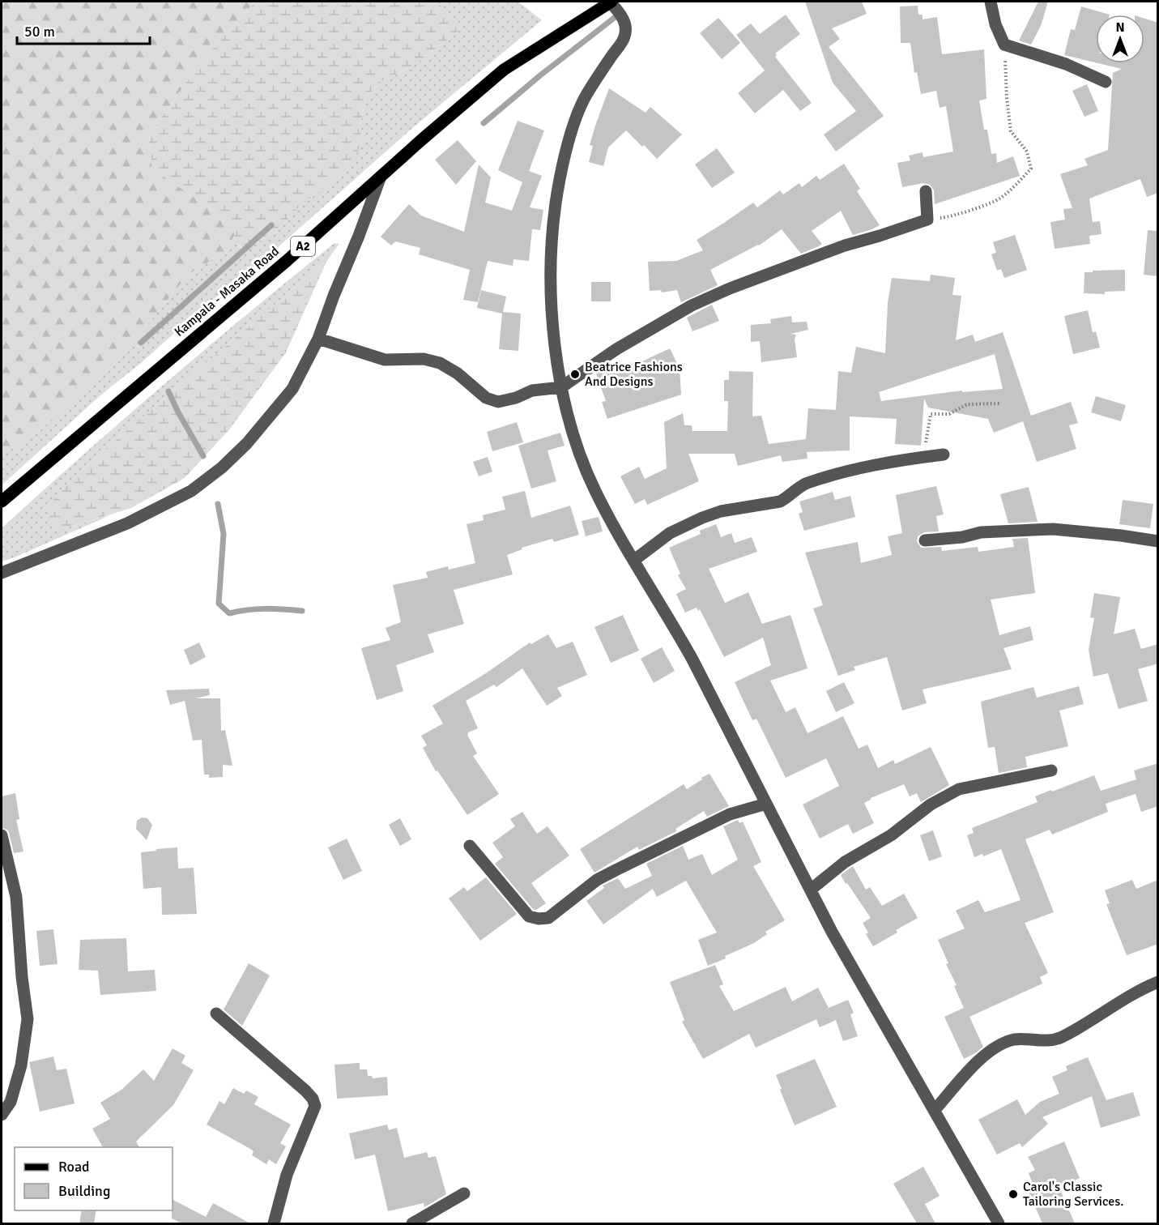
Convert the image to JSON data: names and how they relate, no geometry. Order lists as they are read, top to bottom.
{
  "streets": {
    "main road": ["A2", "Kampala - Masaka Road"]
  },
  "places": ["Beatrice Fashions And Designs", "Carol's Classic Tailoring Services."],
  "legend": ["Road", "Building"],
  "scale_bar": "50 m",
  "north": "top"
}
